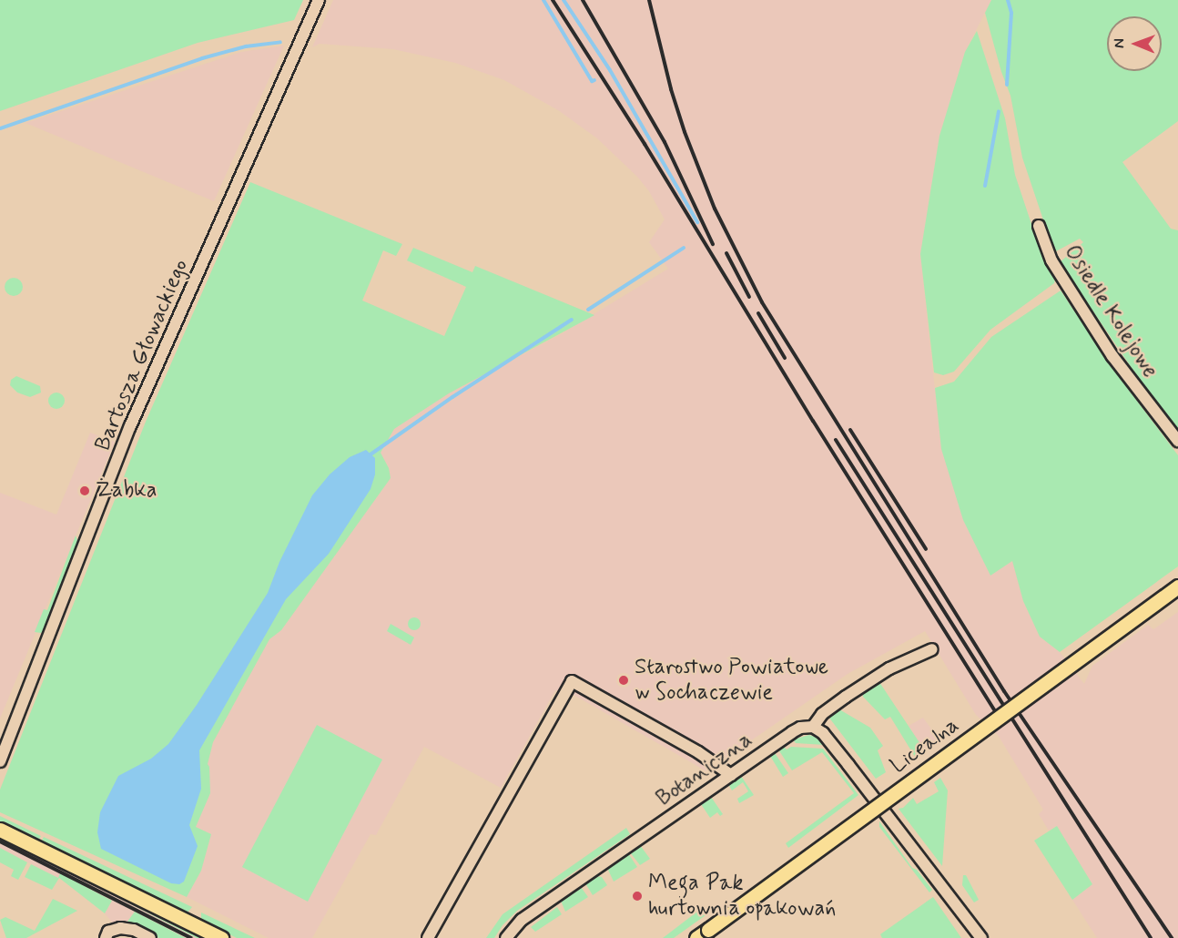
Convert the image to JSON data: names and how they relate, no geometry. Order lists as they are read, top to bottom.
{
  "streets": {
    "main road": ["Licealna"],
    "street": ["Osiedle Kolejowe", "Bartosza Głowackiego", "Botaniczna"]
  },
  "places": ["Żabka", "Starostwo Powiatowe w Sochaczewie", "Mega Pak hurtownia opakowań"],
  "north": "left"
}
